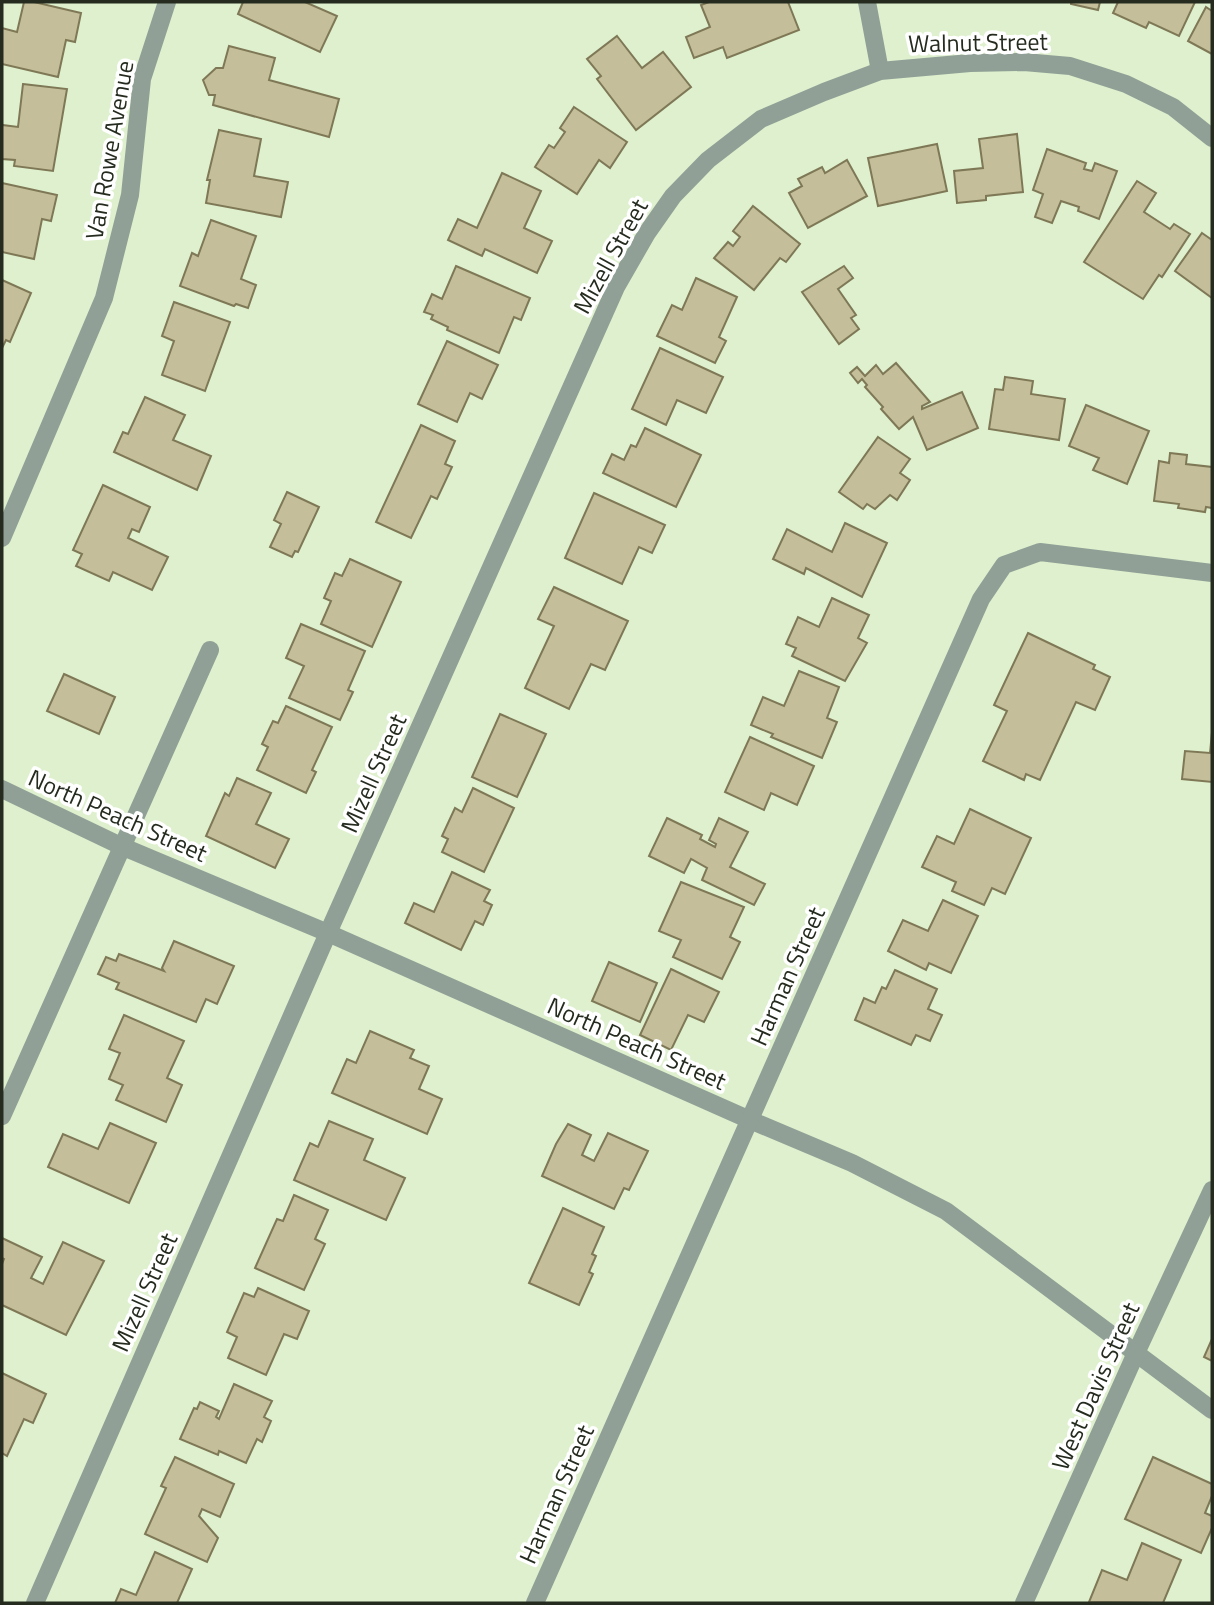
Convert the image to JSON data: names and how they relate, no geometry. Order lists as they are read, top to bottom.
{
  "streets": {
    "street": [
      "Walnut Street",
      "Van Rowe Avenue",
      "Mizell Street",
      "North Peach Street",
      "Harman Street",
      "West Davis Street"
    ]
  },
  "crossings": [
    ["Walnut Street", "Mizell Street"],
    ["Mizell Street", "North Peach Street"],
    ["North Peach Street", "Harman Street"],
    ["North Peach Street", "West Davis Street"]
  ]
}
